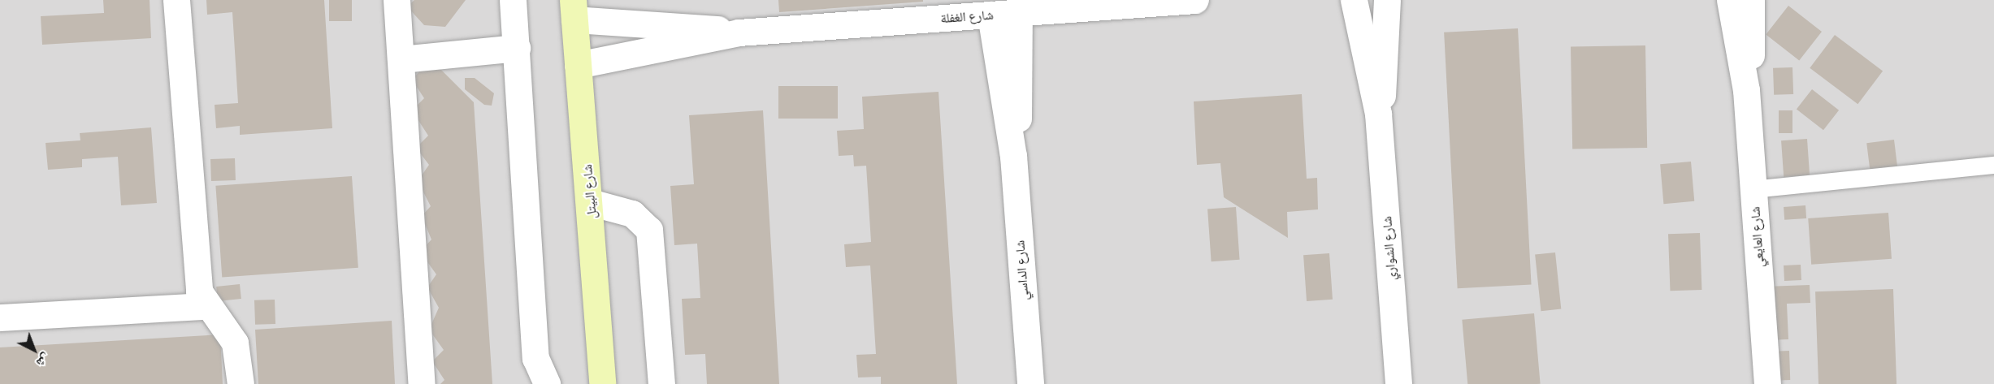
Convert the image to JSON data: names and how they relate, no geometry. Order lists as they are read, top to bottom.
{
  "streets": {
    "street": [
      "شارع الغفلة",
      "شارع البيتل",
      "شارع العايعي",
      "شارع الشواري",
      "شارع الداسي"
    ]
  },
  "crossings": [
    ["شارع الغفلة", "شارع البيتل"],
    ["شارع الغفلة", "شارع الداسي"]
  ],
  "north": "bottom right"
}
